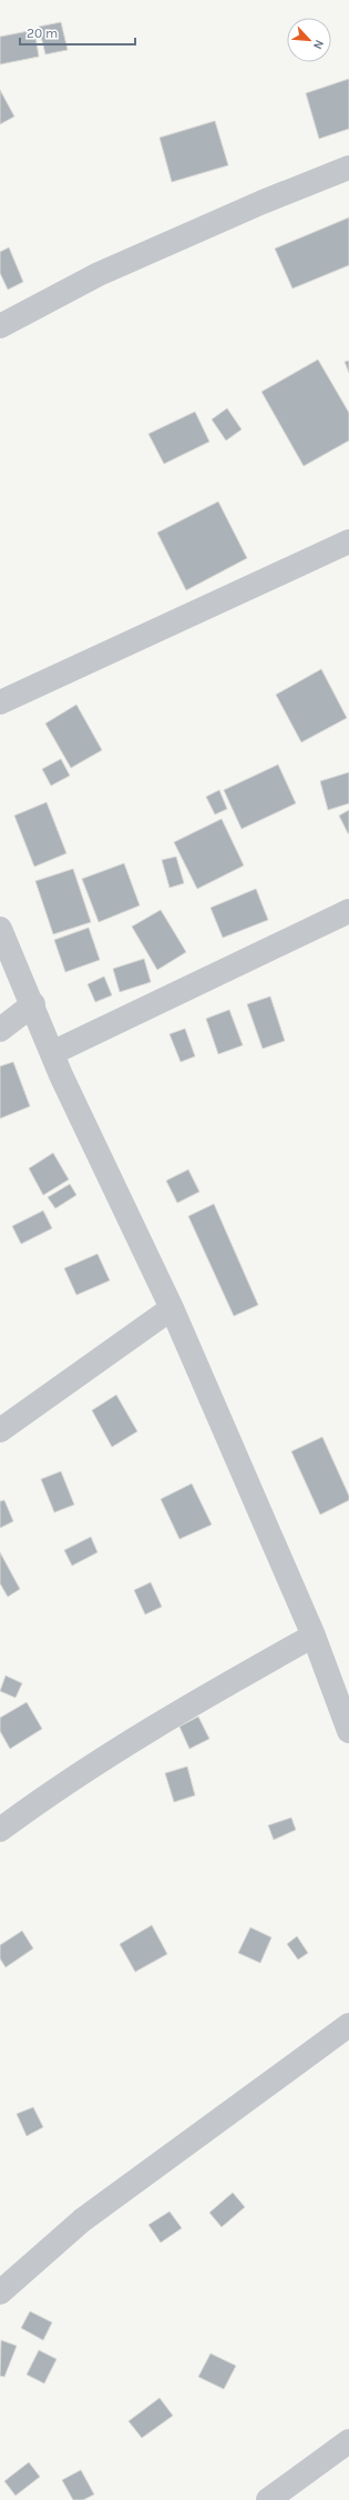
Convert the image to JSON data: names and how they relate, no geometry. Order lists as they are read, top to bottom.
{
  "scale_bar": "20 m",
  "north": "bottom right"
}
